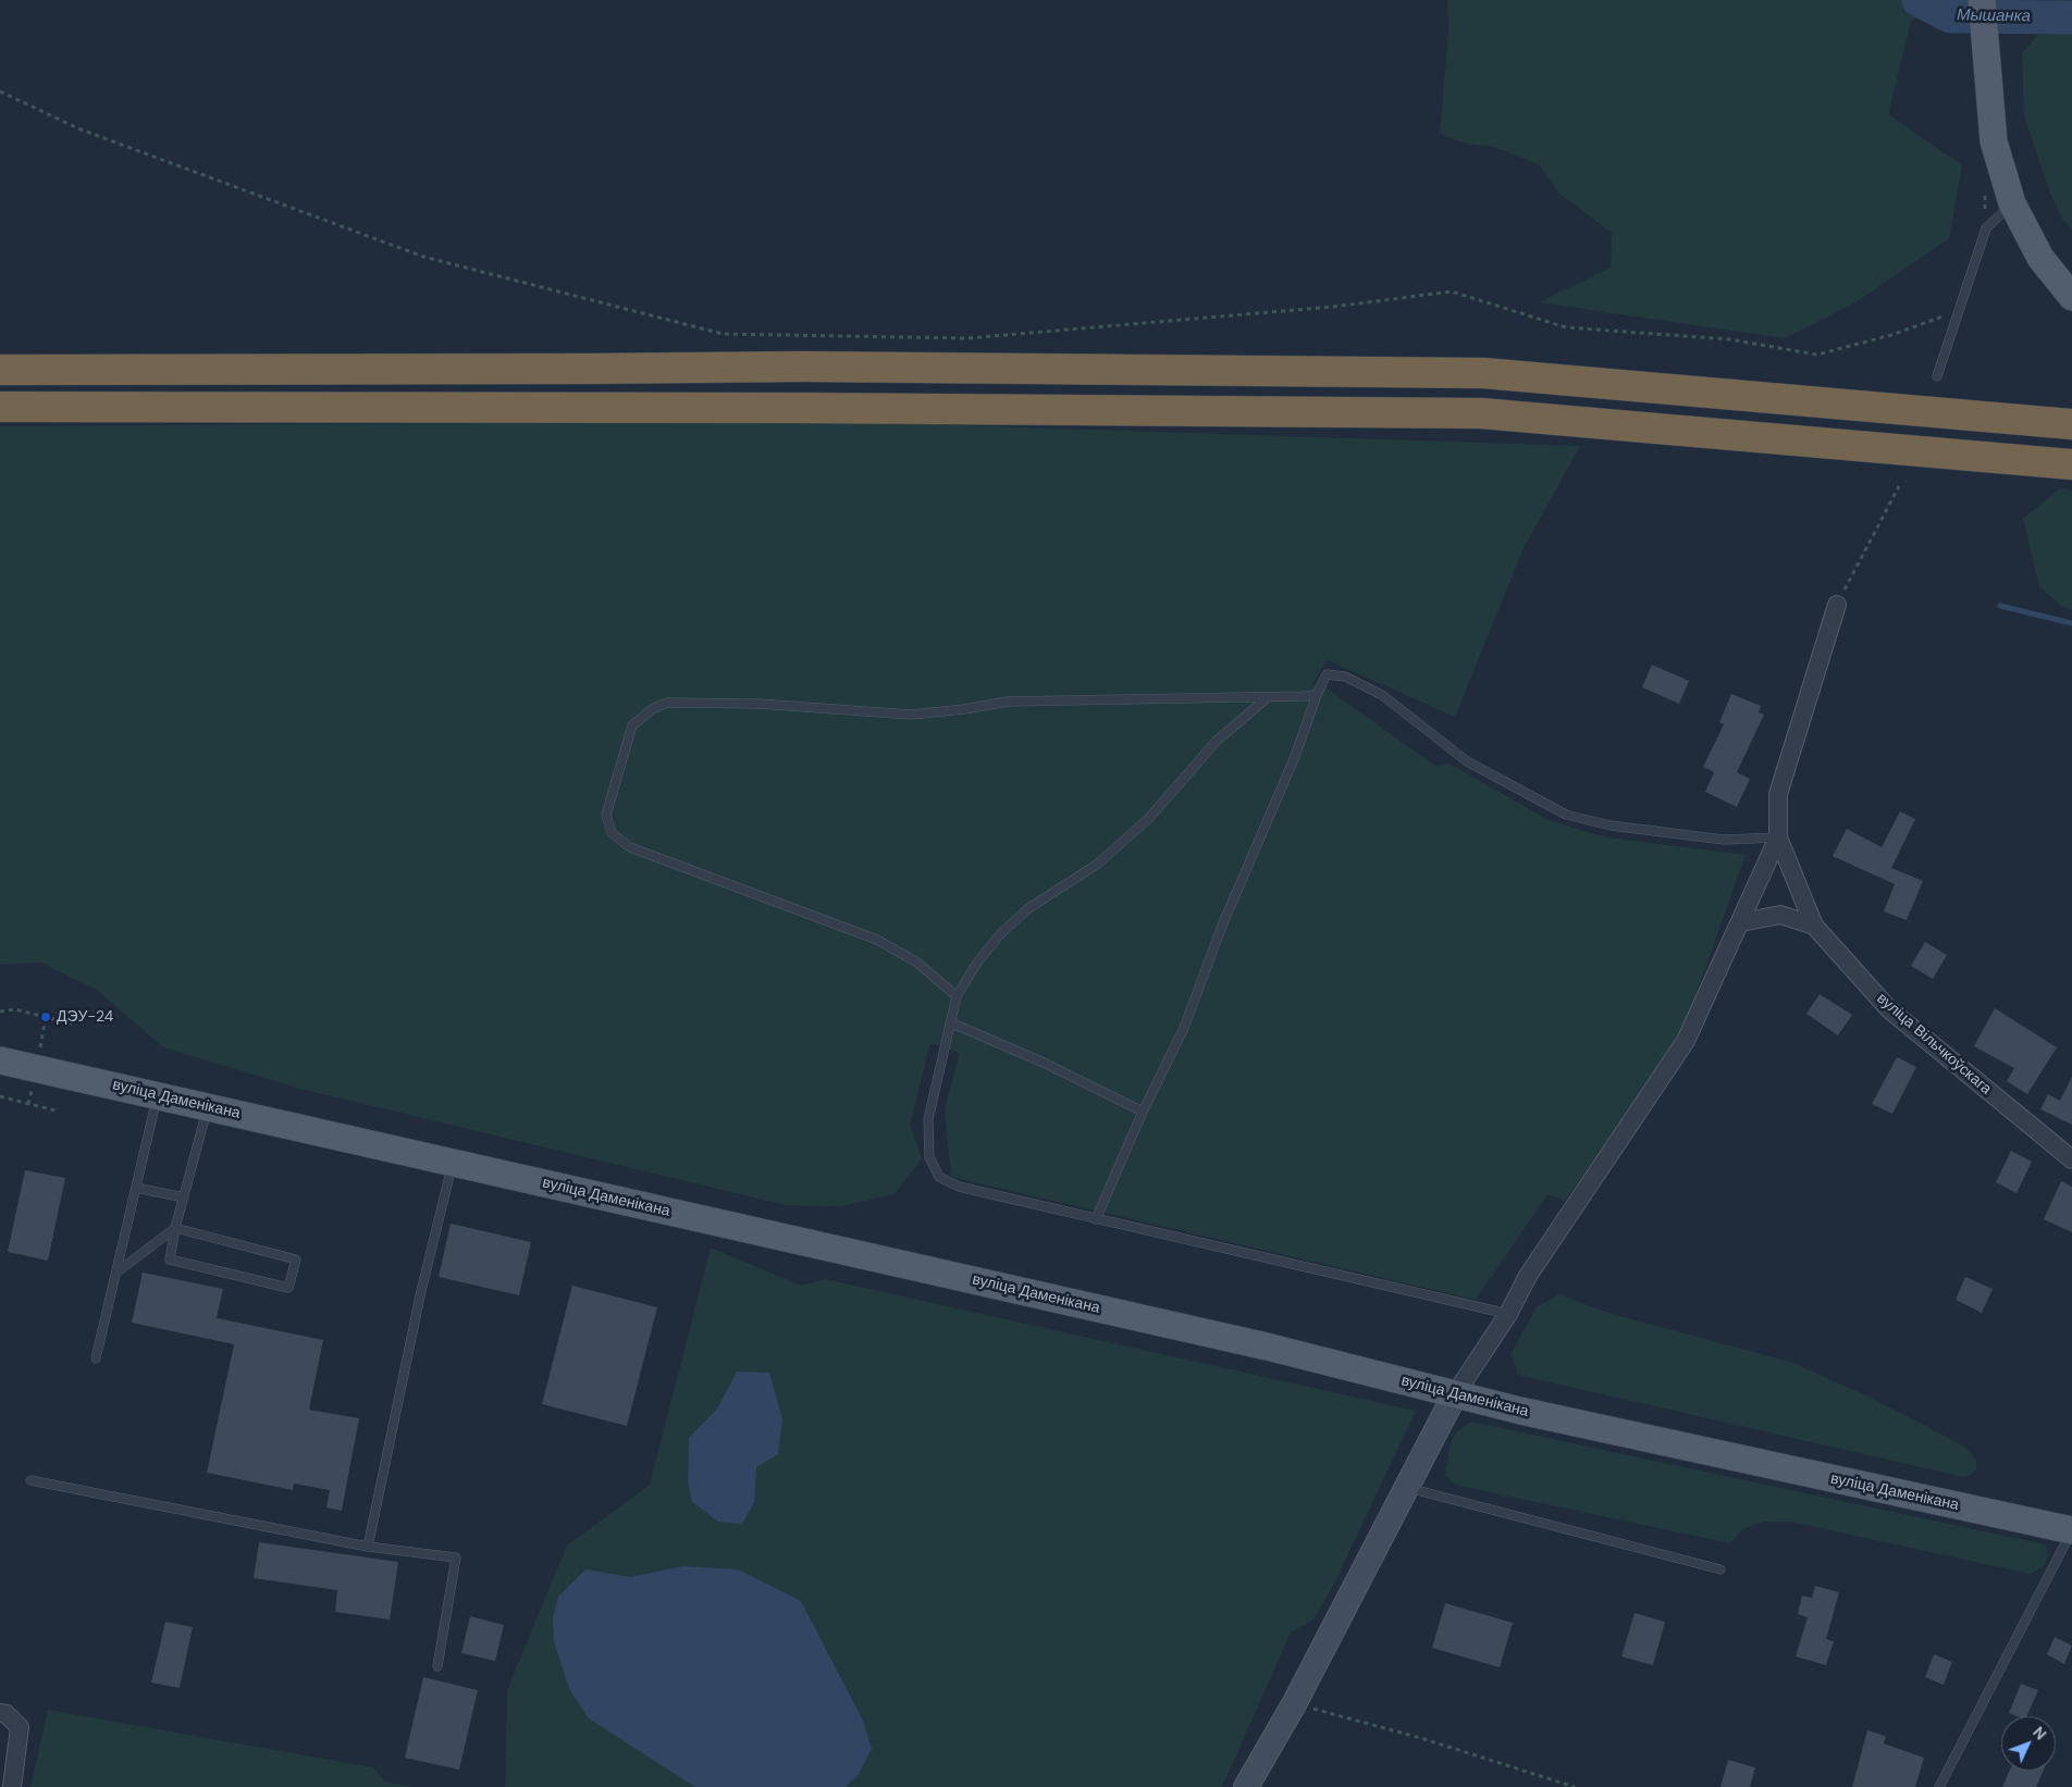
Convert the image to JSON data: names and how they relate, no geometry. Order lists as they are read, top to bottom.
{
  "streets": {
    "main road": ["вуліца Даменікана"],
    "street": ["вуліца Вільчкоўскага"]
  },
  "water": ["Мышанка"],
  "places": ["ДЭУ-24"],
  "north": "top right"
}
